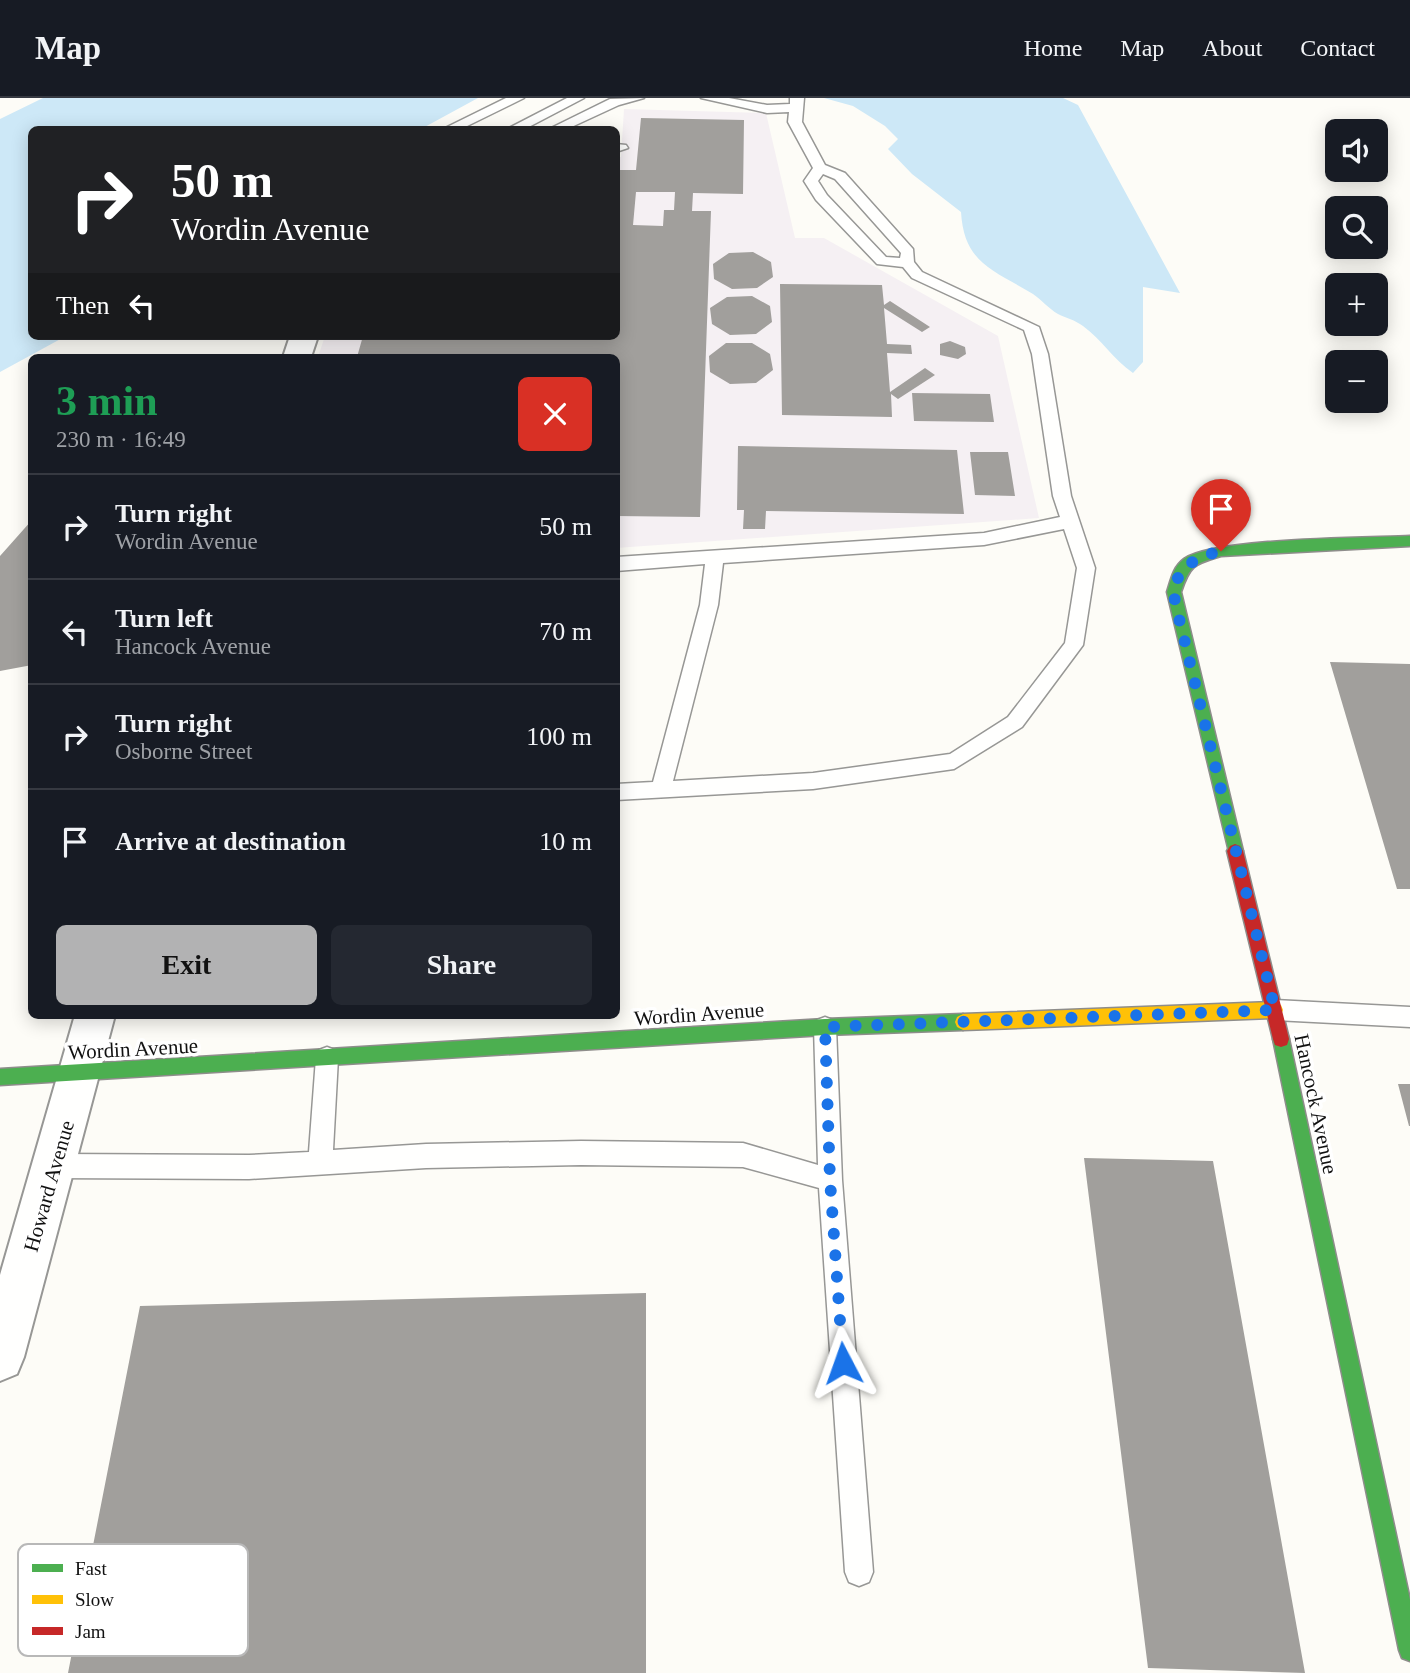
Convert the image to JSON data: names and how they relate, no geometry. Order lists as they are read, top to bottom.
{
  "streets": {
    "street": ["Wordin Avenue", "Hancock Avenue", "Howard Avenue"]
  },
  "crossings": [
    ["Wordin Avenue", "Hancock Avenue"],
    ["Wordin Avenue", "Howard Avenue"]
  ],
  "legend": ["Fast", "Slow", "Jam"],
  "page": {
    "header": "Map",
    "nav": [
      "Home",
      "Map",
      "About",
      "Contact"
    ],
    "map_buttons": ["+", "−"],
    "turn": ["50 m", "Wordin Avenue"],
    "then": "Then",
    "heading": ["3 min", "230 m · 16:49"],
    "list": [
      {
        "name": "Turn right",
        "note": "Wordin Avenue",
        "value": "50 m"
      },
      {
        "name": "Turn left",
        "note": "Hancock Avenue",
        "value": "70 m"
      },
      {
        "name": "Turn right",
        "note": "Osborne Street",
        "value": "100 m"
      },
      {
        "name": "Arrive at destination",
        "value": "10 m"
      }
    ],
    "buttons": ["Exit", "Share"]
  }
}
